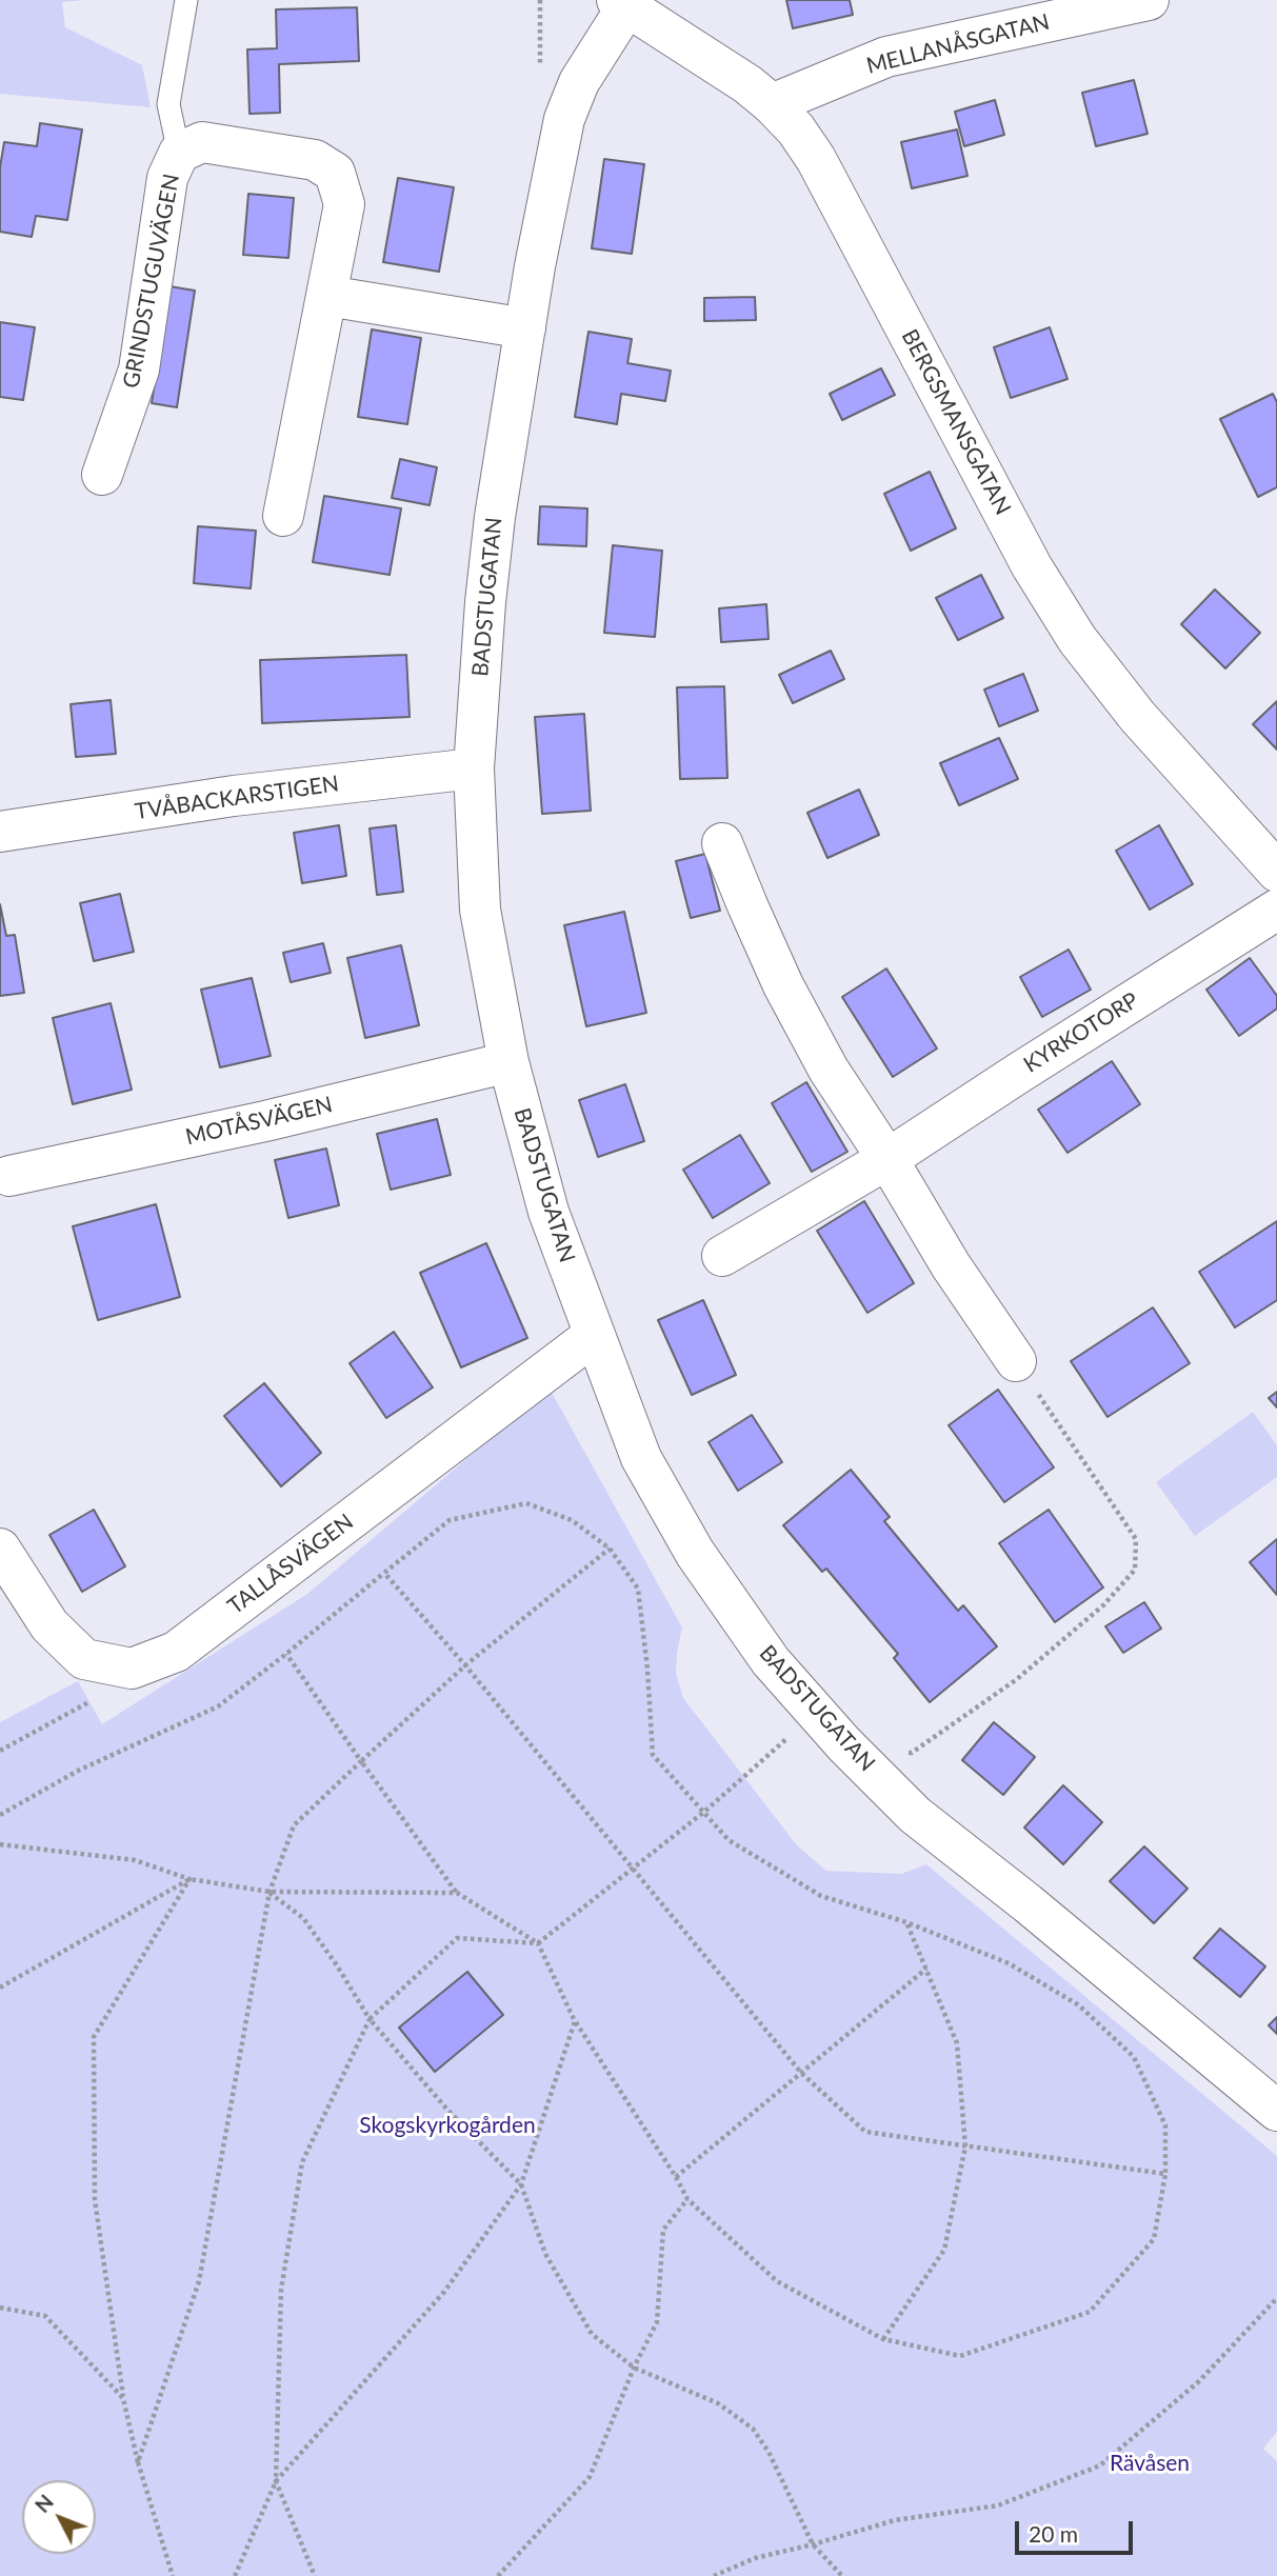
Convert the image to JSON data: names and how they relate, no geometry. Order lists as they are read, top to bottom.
{
  "streets": {
    "street": [
      "MELLANÅSGATAN",
      "GRINDSTUGUVÄGEN",
      "BERGSMANSGATAN",
      "BADSTUGATAN",
      "TVÅBACKARSTIGEN",
      "KYRKOTORP",
      "MOTÅSVÄGEN",
      "TALLÅSVÄGEN"
    ]
  },
  "crossings": [
    ["MELLANÅSGATAN", "BERGSMANSGATAN"],
    ["BERGSMANSGATAN", "BADSTUGATAN"],
    ["BADSTUGATAN", "TVÅBACKARSTIGEN"],
    ["BADSTUGATAN", "MOTÅSVÄGEN"],
    ["BADSTUGATAN", "TALLÅSVÄGEN"]
  ],
  "parks": ["Skogskyrkogården", "Rävåsen"],
  "scale_bar": "20 m",
  "north": "top left"
}
